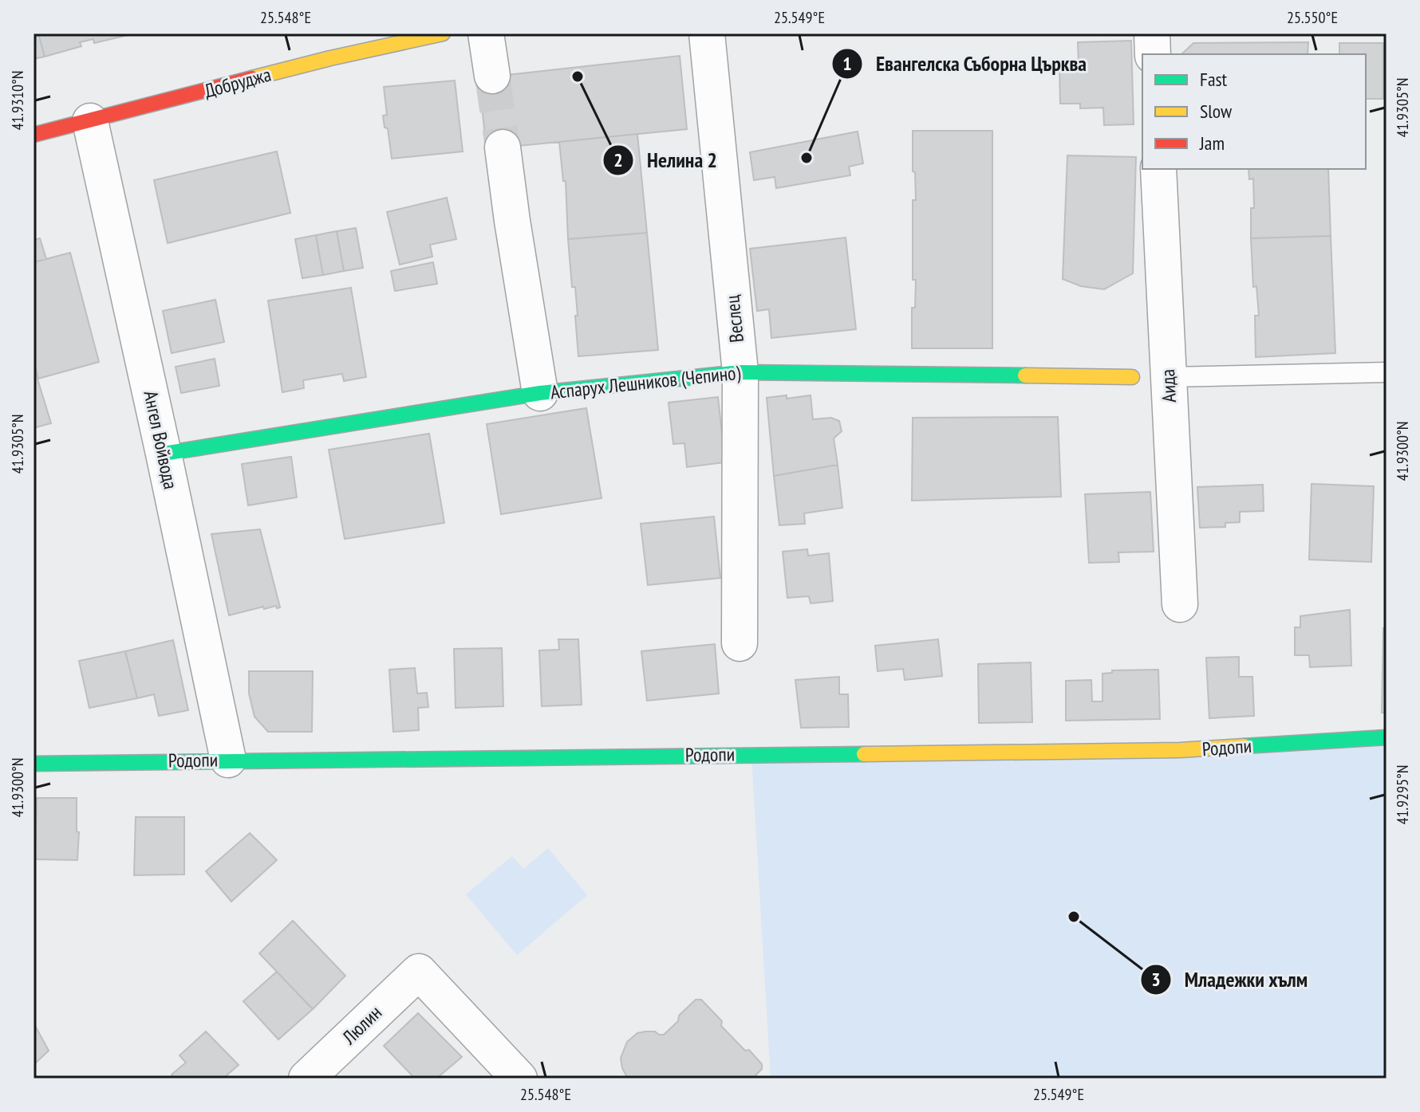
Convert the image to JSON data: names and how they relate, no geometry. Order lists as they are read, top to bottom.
{
  "streets": {
    "street": [
      "Добруджа",
      "Веслец",
      "Аспарух Лешников (Чепино)",
      "Аида",
      "Ангел Войвода",
      "Родопи",
      "Люлин"
    ]
  },
  "crossings": [
    ["Добруджа", "Ангел Войвода"],
    ["Веслец", "Аспарух Лешников (Чепино)"],
    ["Аспарух Лешников (Чепино)", "Ангел Войвода"],
    ["Ангел Войвода", "Родопи"]
  ],
  "places": ["Нелина 2", "Евангелска Съборна Църква", "Младежки хълм"],
  "legend": ["Fast", "Slow", "Jam"],
  "coordinates": [
    "25.548°E",
    "25.549°E",
    "25.550°E",
    "41.9310°N",
    "41.9305°N",
    "41.9300°N",
    "41.9295°N"
  ]
}
